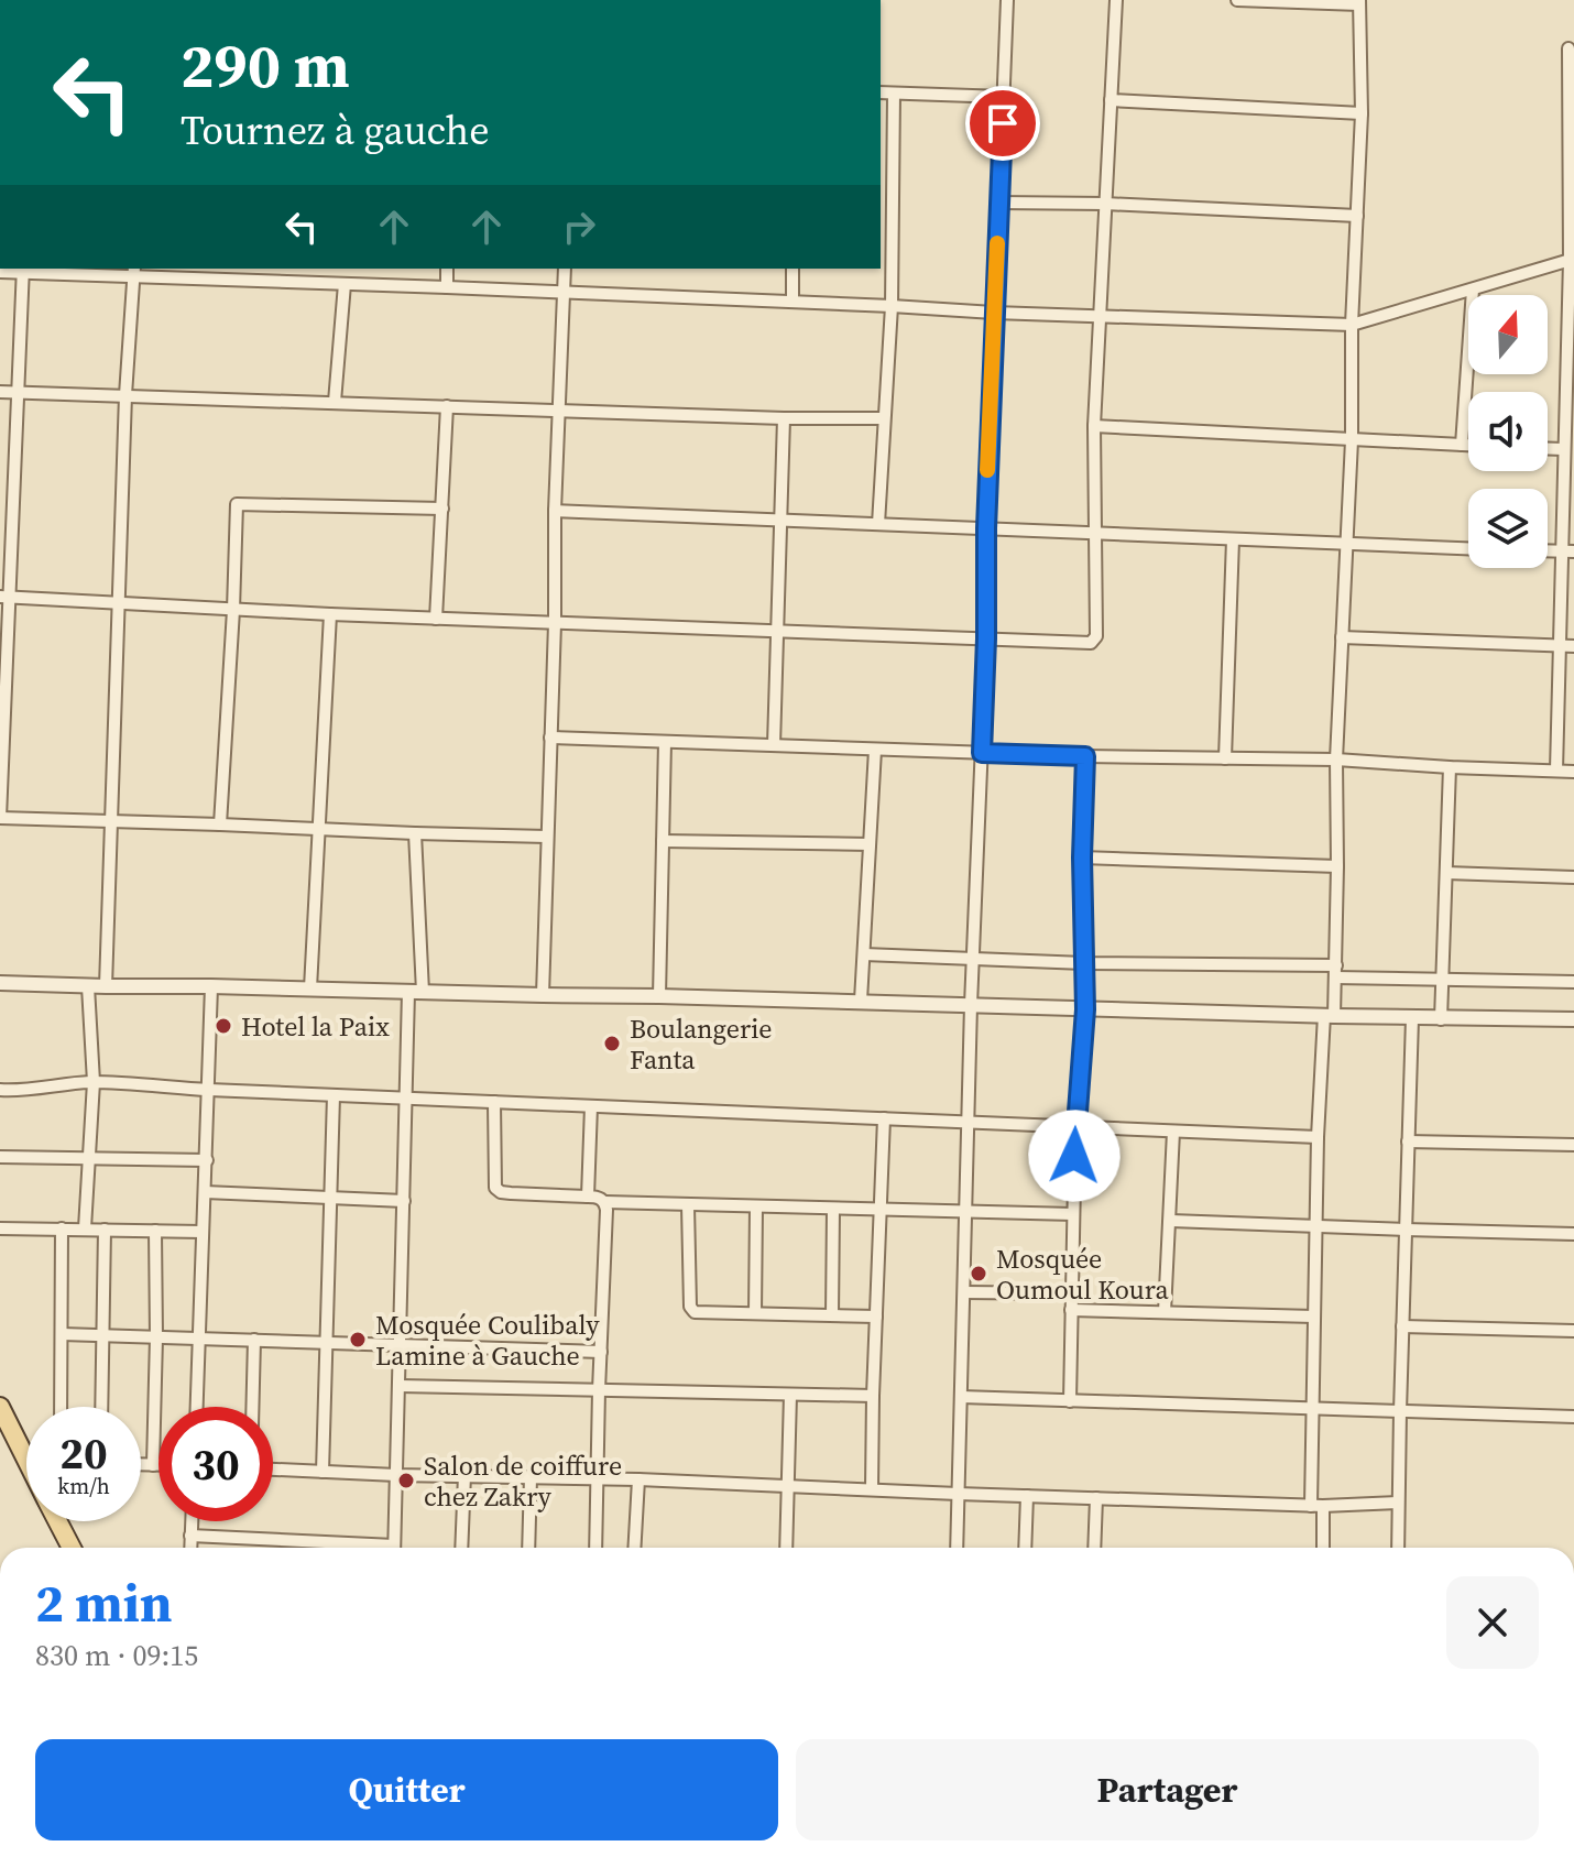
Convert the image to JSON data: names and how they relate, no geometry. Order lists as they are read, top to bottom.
{
  "places": [
    "Hotel la Paix",
    "Boulangerie Fanta",
    "Mosquée Oumoul Koura",
    "Mosquée Coulibaly Lamine à Gauche",
    "Salon de coiffure chez Zakry"
  ],
  "north": "top",
  "page": {
    "turn": ["290 m", "Tournez à gauche"],
    "speed": "20 km/h",
    "limit": "30",
    "heading": ["2 min", "830 m · 09:15"],
    "buttons": ["Quitter", "Partager"]
  }
}
